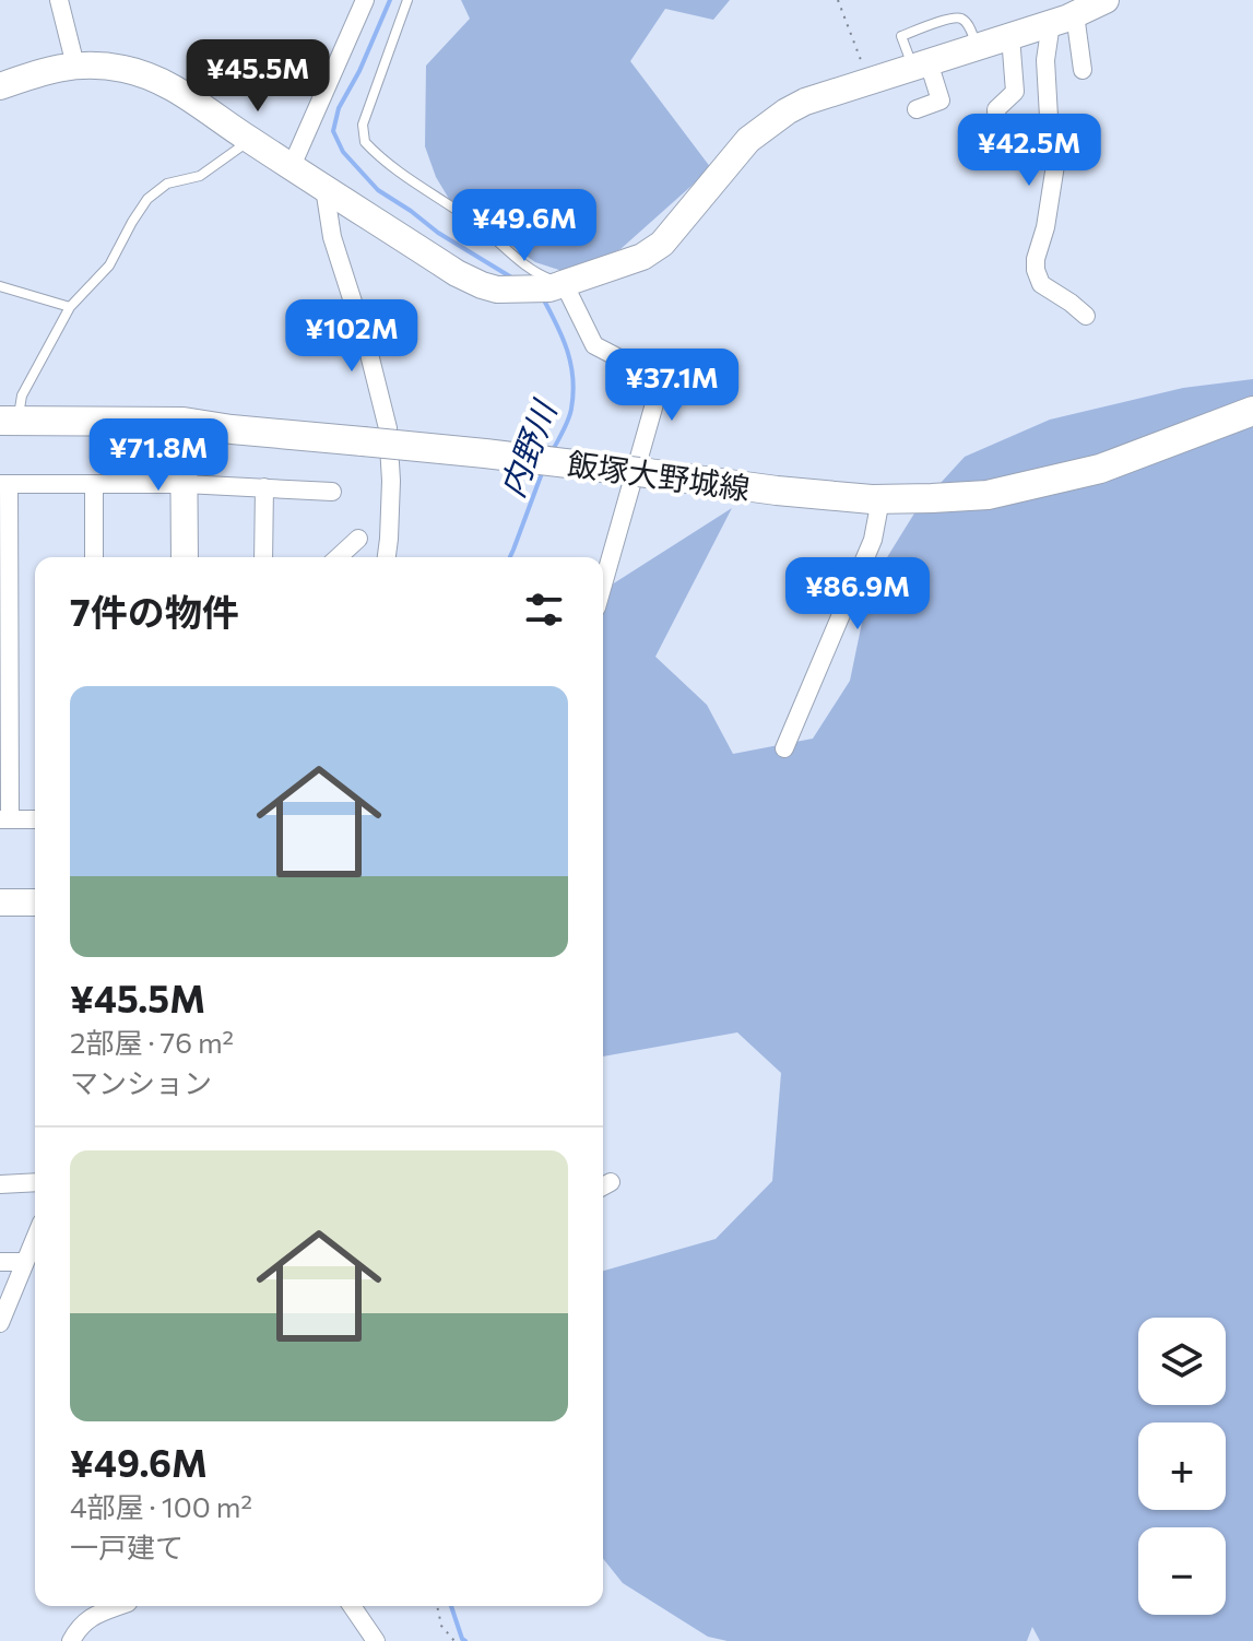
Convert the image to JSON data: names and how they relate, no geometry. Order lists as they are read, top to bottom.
{
  "streets": {
    "main road": ["飯塚大野城線"]
  },
  "water": ["内野川"],
  "page": {
    "price": [
      "¥45.5M",
      "¥42.5M",
      "¥49.6M",
      "¥102M",
      "¥37.1M",
      "¥71.8M",
      "¥86.9M"
    ],
    "heading": "7件の物件",
    "list": [
      {
        "name": "¥45.5M",
        "note": "2部屋 · 76 m² · マンション"
      },
      {
        "name": "¥49.6M",
        "note": "4部屋 · 100 m² · 一戸建て"
      }
    ],
    "map_buttons": ["+", "−"]
  }
}
